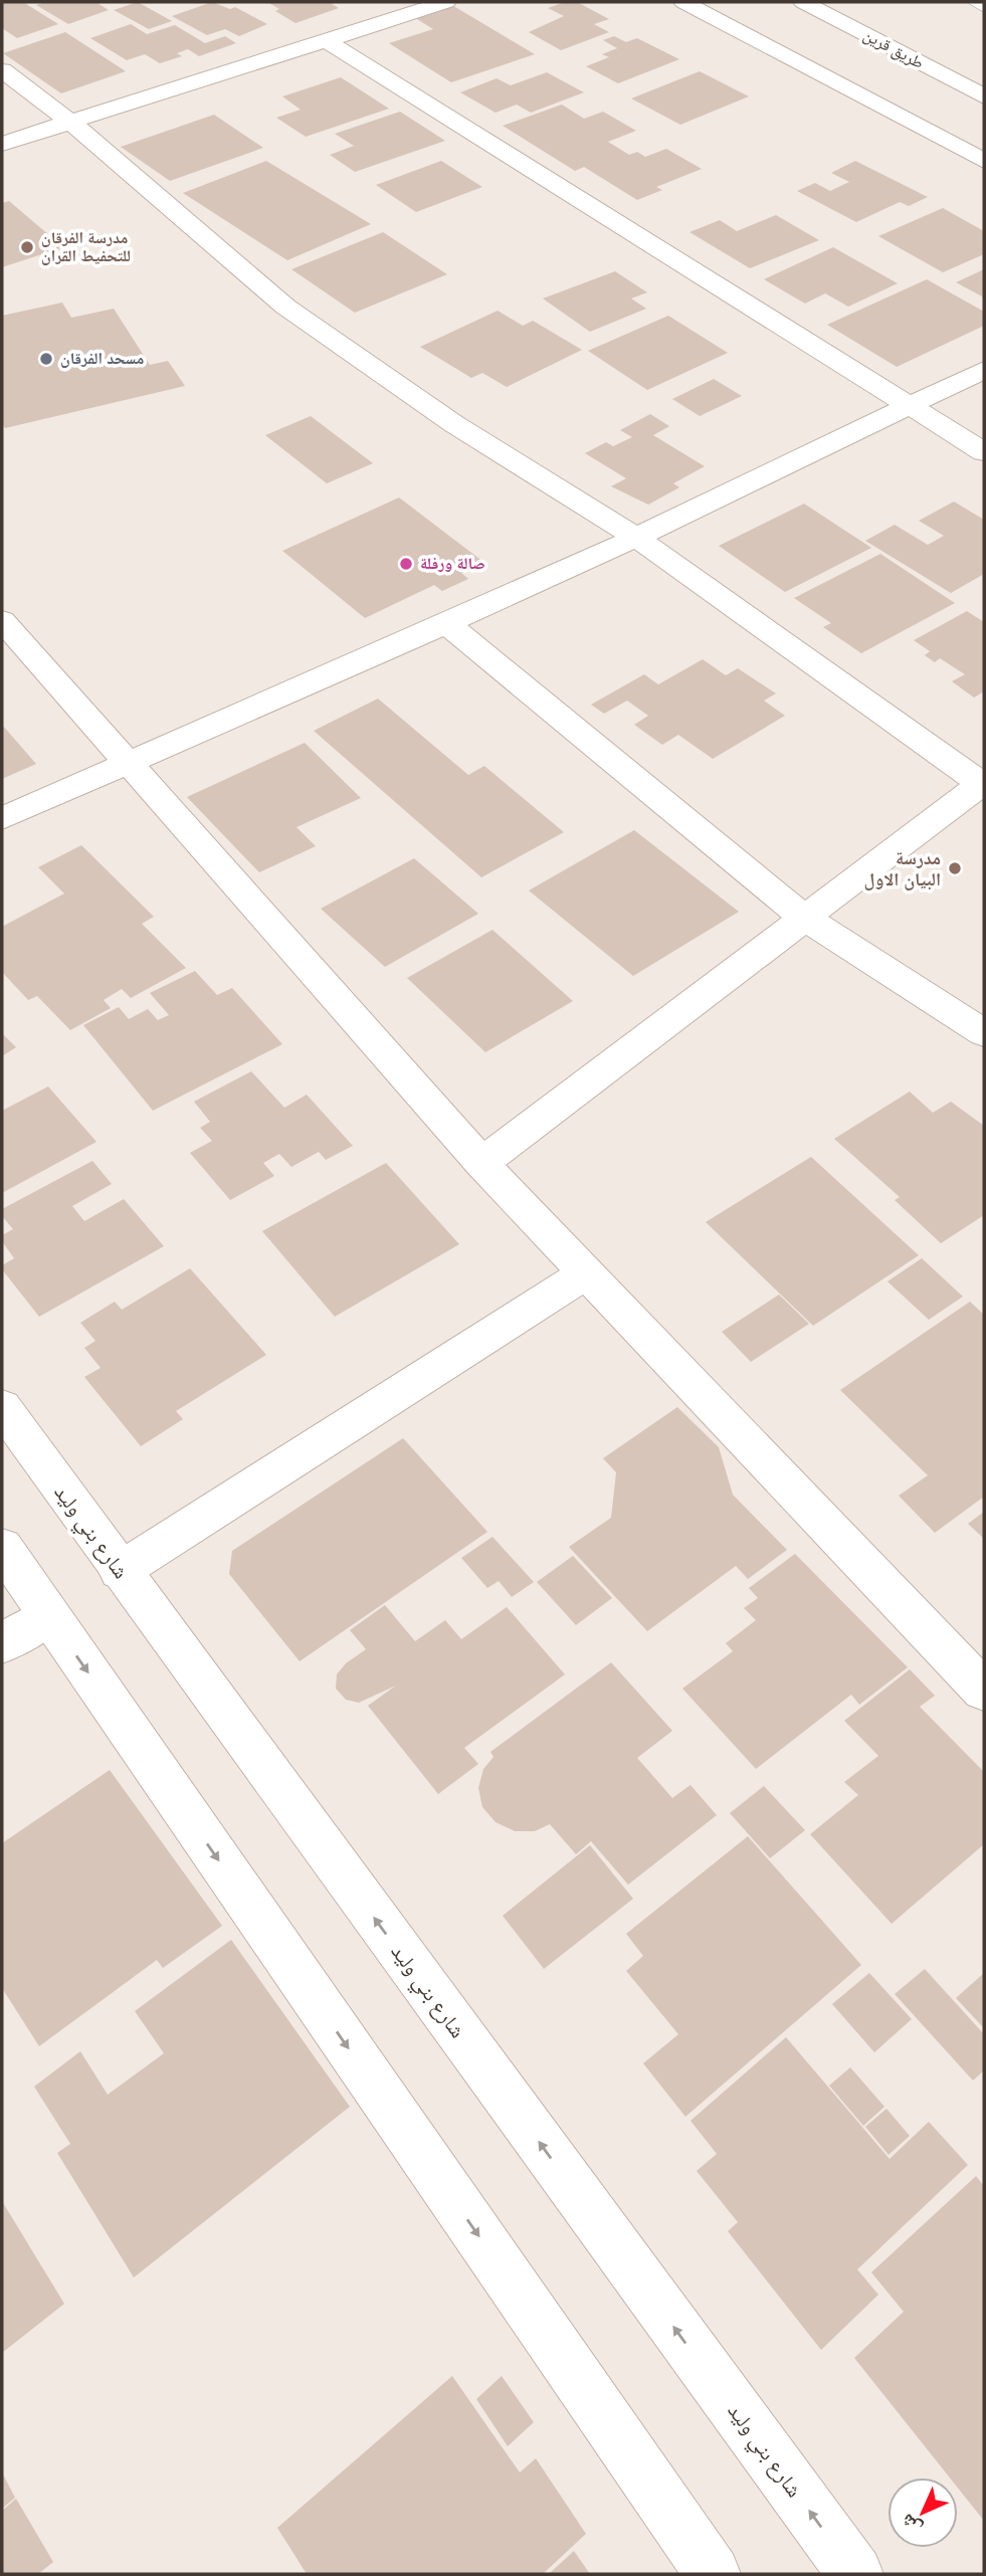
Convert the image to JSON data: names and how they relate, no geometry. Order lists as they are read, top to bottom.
{
  "streets": {
    "street": ["طريق قرين", "شارع بني وليد"]
  },
  "places": [
    "مدرسة الفرقان للتحفيط القران",
    "مسحد الفرقان",
    "صالة ورفلة",
    "مدرسة البيان الاول"
  ],
  "north": "bottom left"
}
